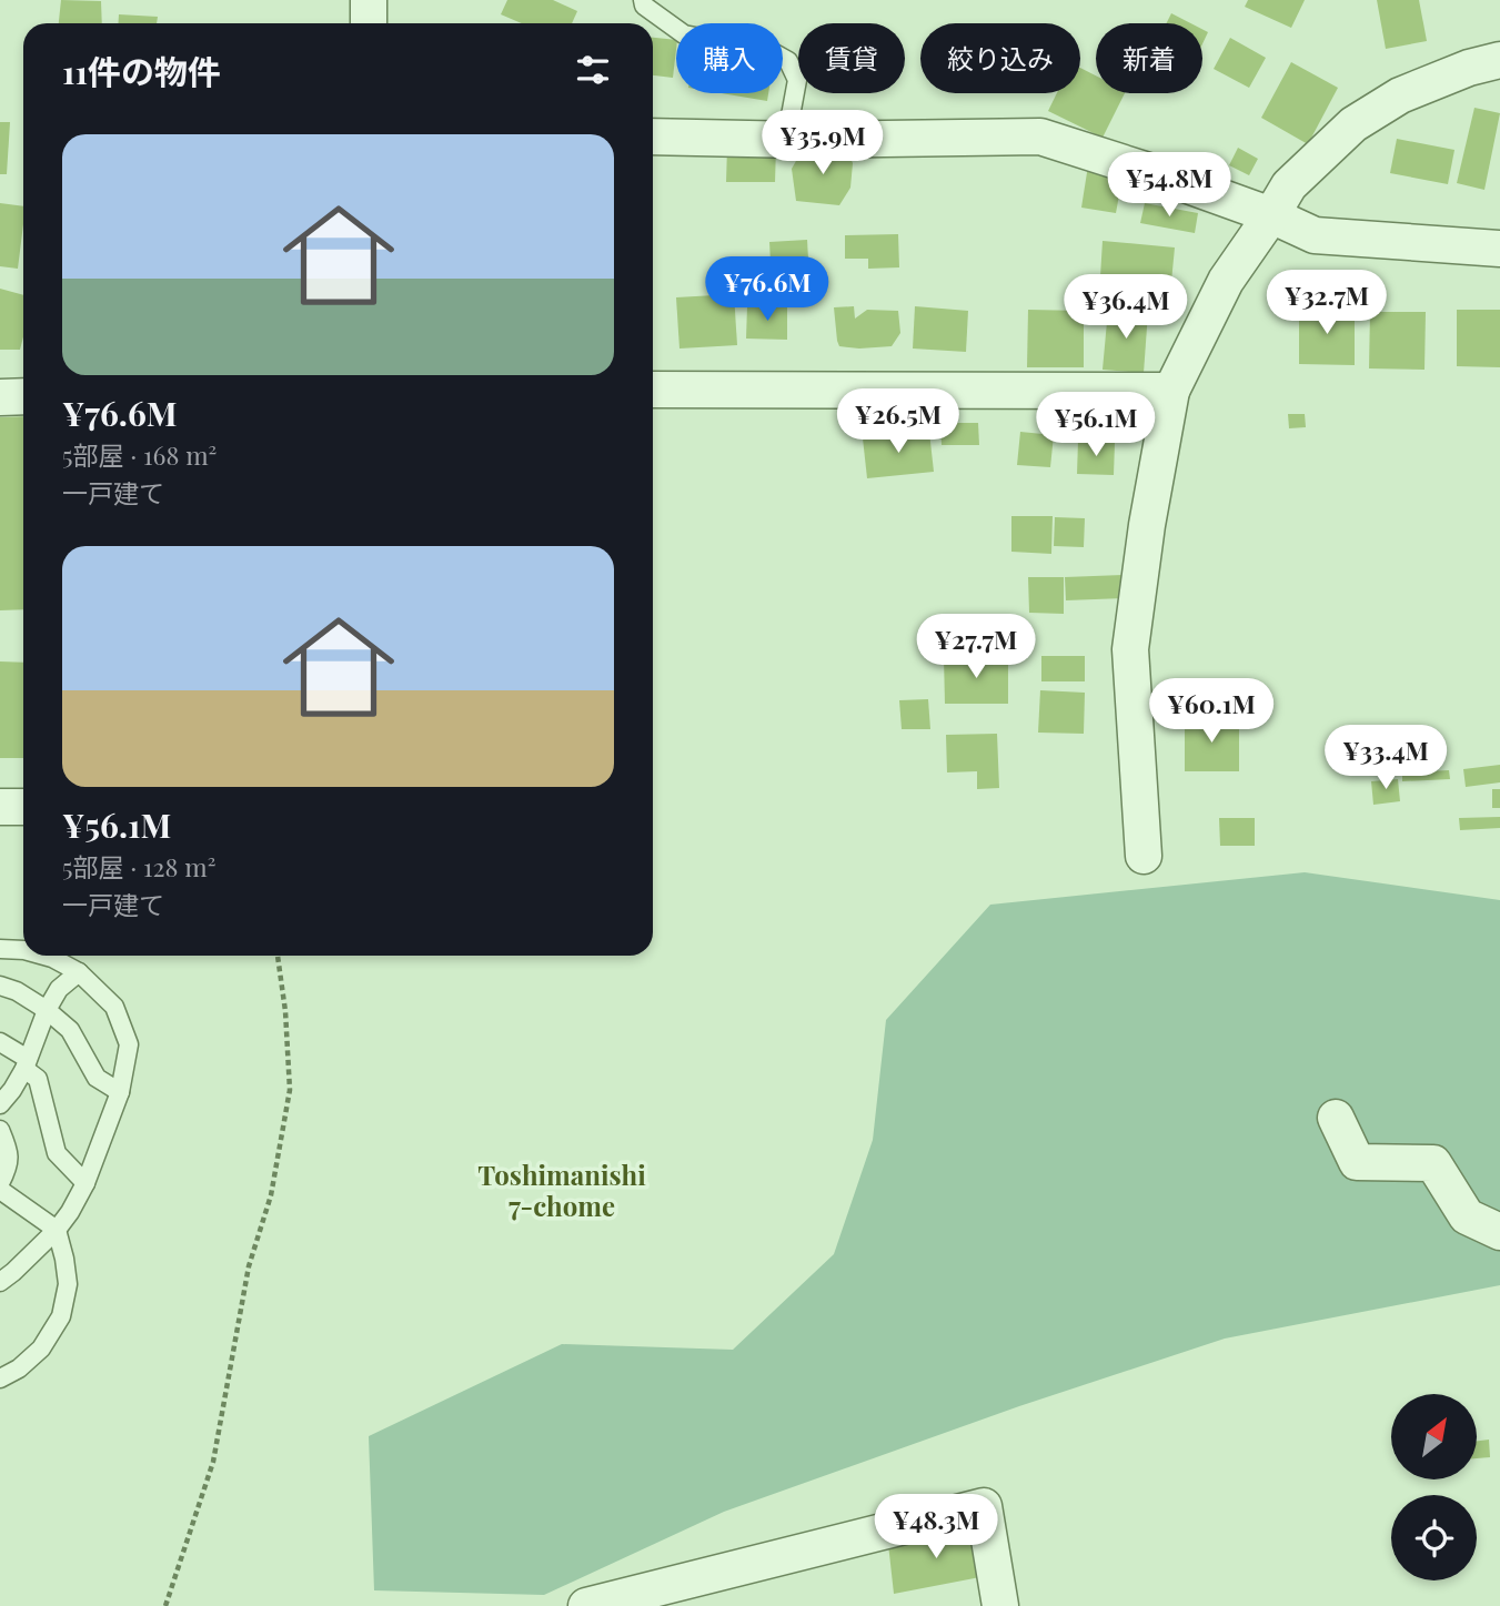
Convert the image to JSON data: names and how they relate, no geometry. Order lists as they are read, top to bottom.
{
  "districts": ["Toshimanishi 7-chome"],
  "north": "top right",
  "page": {
    "chip": [
      "購入",
      "賃貸",
      "絞り込み",
      "新着"
    ],
    "heading": "11件の物件",
    "price": [
      "¥35.9M",
      "¥54.8M",
      "¥76.6M",
      "¥32.7M",
      "¥36.4M",
      "¥26.5M",
      "¥56.1M",
      "¥27.7M",
      "¥60.1M",
      "¥33.4M",
      "¥48.3M"
    ],
    "list": [
      {
        "name": "¥76.6M",
        "note": "5部屋 · 168 m² · 一戸建て"
      },
      {
        "name": "¥56.1M",
        "note": "5部屋 · 128 m² · 一戸建て"
      }
    ]
  }
}
